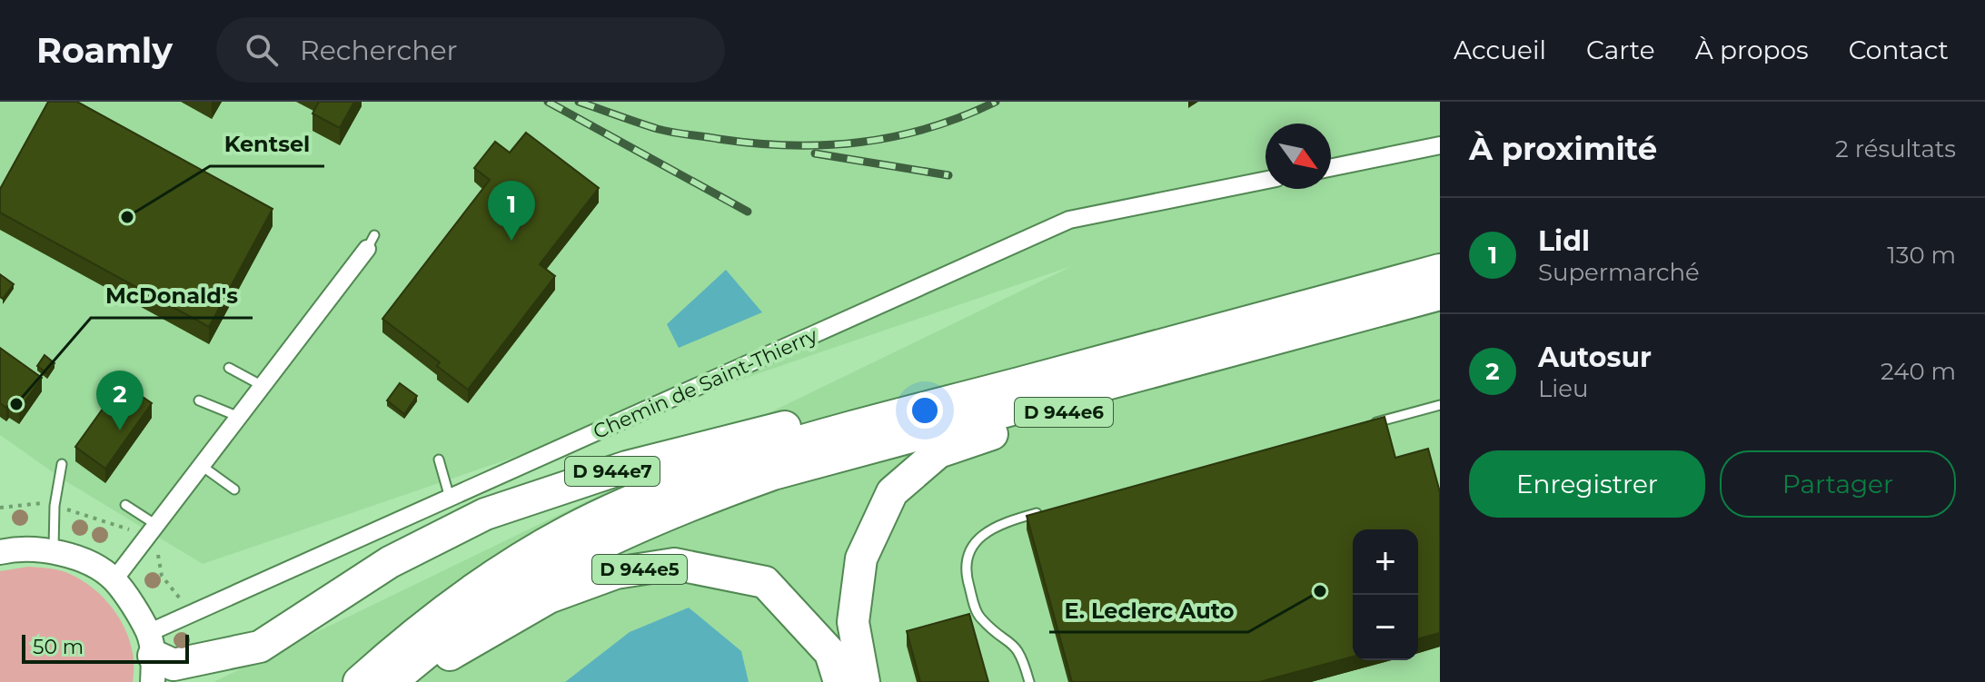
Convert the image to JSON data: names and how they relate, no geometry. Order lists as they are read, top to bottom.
{
  "streets": {
    "highway": ["D 944e6", "D 944e7", "D 944e5"],
    "street": ["Chemin de Saint-Thierry"]
  },
  "crossings": [
    ["Chemin de Saint-Thierry", "D 944e7"]
  ],
  "places": ["Kentsel", "McDonald's", "E. Leclerc Auto"],
  "scale_bar": "50 m",
  "north": "bottom right",
  "page": {
    "header": "Roamly",
    "search": "Rechercher",
    "nav": [
      "Accueil",
      "Carte",
      "À propos",
      "Contact"
    ],
    "heading": ["À proximité", "2 résultats"],
    "pins": ["1", "2"],
    "list": [
      {
        "mark": "1",
        "name": "Lidl",
        "note": "Supermarché",
        "value": "130 m"
      },
      {
        "mark": "2",
        "name": "Autosur",
        "note": "Lieu",
        "value": "240 m"
      }
    ],
    "buttons": ["Enregistrer", "Partager"],
    "map_buttons": ["+", "−"],
    "scale": "50 m"
  }
}
